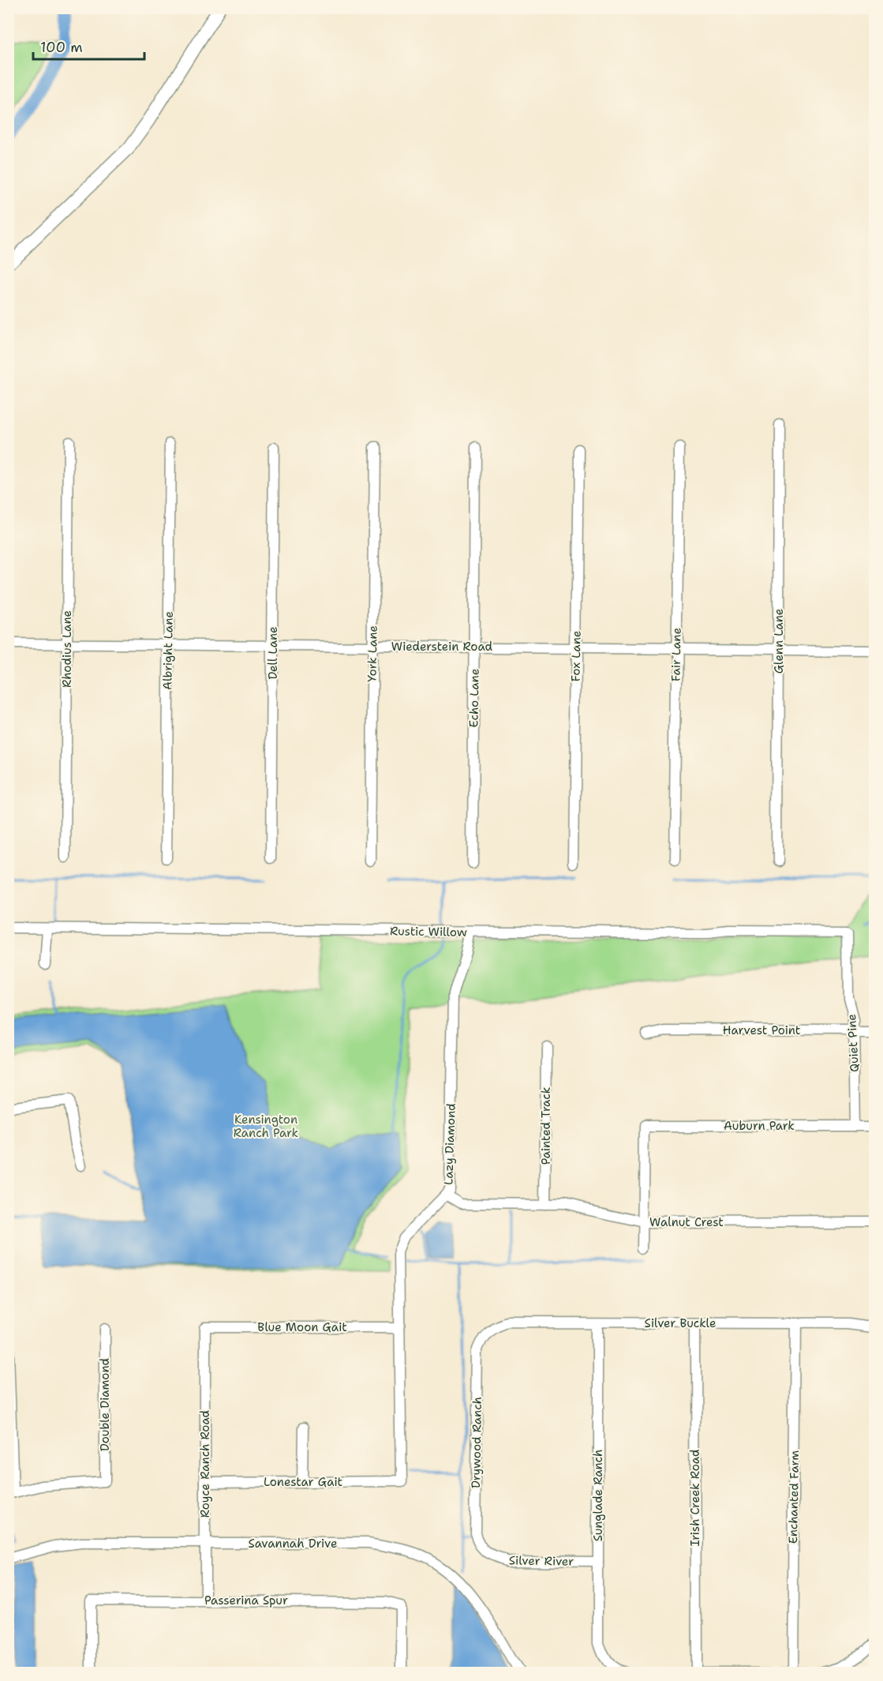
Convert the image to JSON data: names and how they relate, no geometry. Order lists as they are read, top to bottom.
{
  "streets": {
    "street": [
      "Glenn Lane",
      "Wiederstein Road",
      "Rhodius Lane",
      "Albright Lane",
      "Dell Lane",
      "York Lane",
      "Fair Lane",
      "Fox Lane",
      "Echo Lane",
      "Rustic Willow",
      "Harvest Point",
      "Quiet Pine",
      "Painted Track",
      "Auburn Park",
      "Lazy Diamond",
      "Walnut Crest",
      "Silver Buckle",
      "Blue Moon Gait",
      "Double Diamond",
      "Drywood Ranch",
      "Royce Ranch Road",
      "Lonestar Gait",
      "Sunglade Ranch",
      "Enchanted Farm",
      "Irish Creek Road",
      "Savannah Drive",
      "Silver River",
      "Passerina Spur"
    ]
  },
  "crossings": [
    ["Glenn Lane", "Wiederstein Road"],
    ["Wiederstein Road", "Rhodius Lane"],
    ["Wiederstein Road", "Albright Lane"],
    ["Wiederstein Road", "Dell Lane"],
    ["Wiederstein Road", "York Lane"],
    ["Wiederstein Road", "Fair Lane"],
    ["Wiederstein Road", "Fox Lane"],
    ["Wiederstein Road", "Echo Lane"],
    ["Rustic Willow", "Quiet Pine"],
    ["Rustic Willow", "Lazy Diamond"],
    ["Harvest Point", "Quiet Pine"],
    ["Quiet Pine", "Auburn Park"],
    ["Painted Track", "Walnut Crest"],
    ["Auburn Park", "Walnut Crest"],
    ["Lazy Diamond", "Walnut Crest"],
    ["Lazy Diamond", "Blue Moon Gait"],
    ["Lazy Diamond", "Lonestar Gait"],
    ["Silver Buckle", "Drywood Ranch"],
    ["Silver Buckle", "Sunglade Ranch"],
    ["Silver Buckle", "Enchanted Farm"],
    ["Silver Buckle", "Irish Creek Road"],
    ["Blue Moon Gait", "Royce Ranch Road"],
    ["Drywood Ranch", "Silver River"],
    ["Royce Ranch Road", "Lonestar Gait"],
    ["Royce Ranch Road", "Savannah Drive"],
    ["Royce Ranch Road", "Passerina Spur"],
    ["Sunglade Ranch", "Silver River"]
  ],
  "parks": ["Kensington Ranch Park"],
  "scale_bar": "100 m"
}
